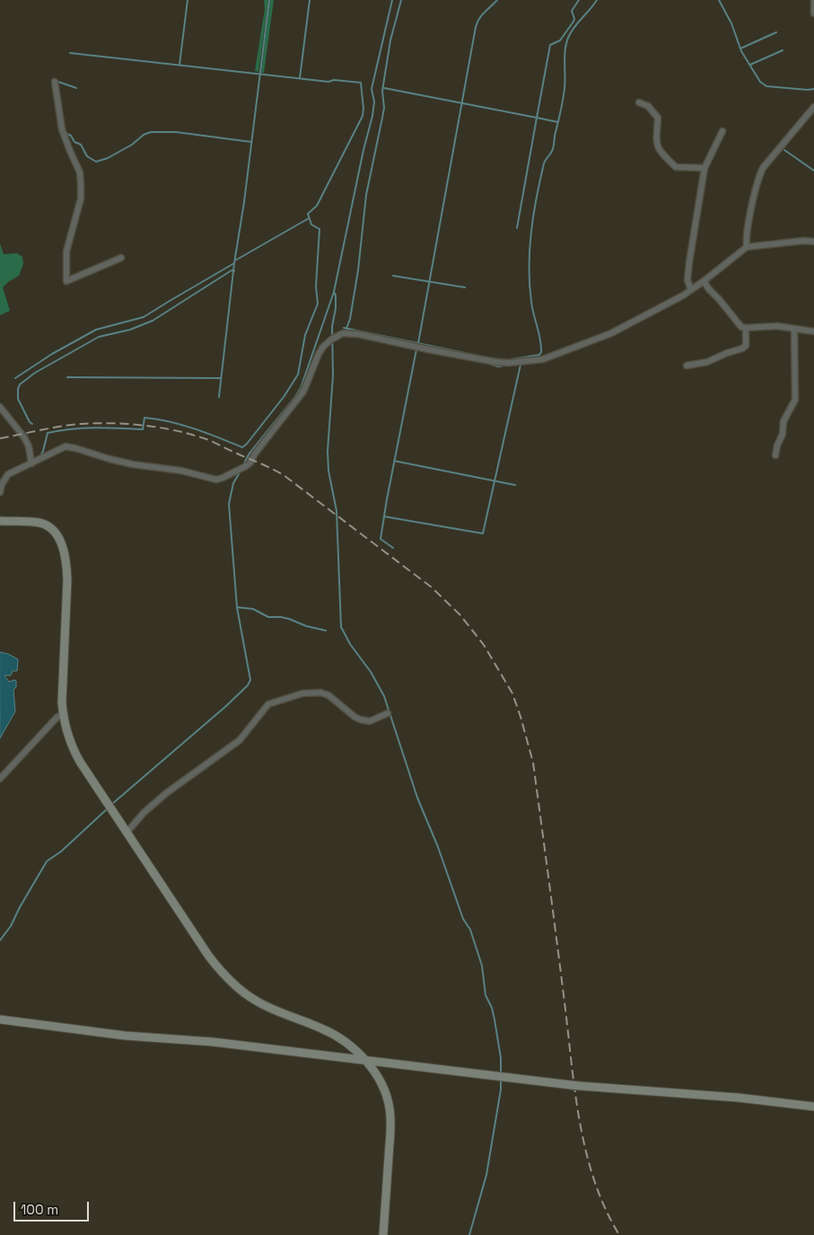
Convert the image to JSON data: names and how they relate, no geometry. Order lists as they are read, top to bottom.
{
  "scale_bar": "100 m"
}
